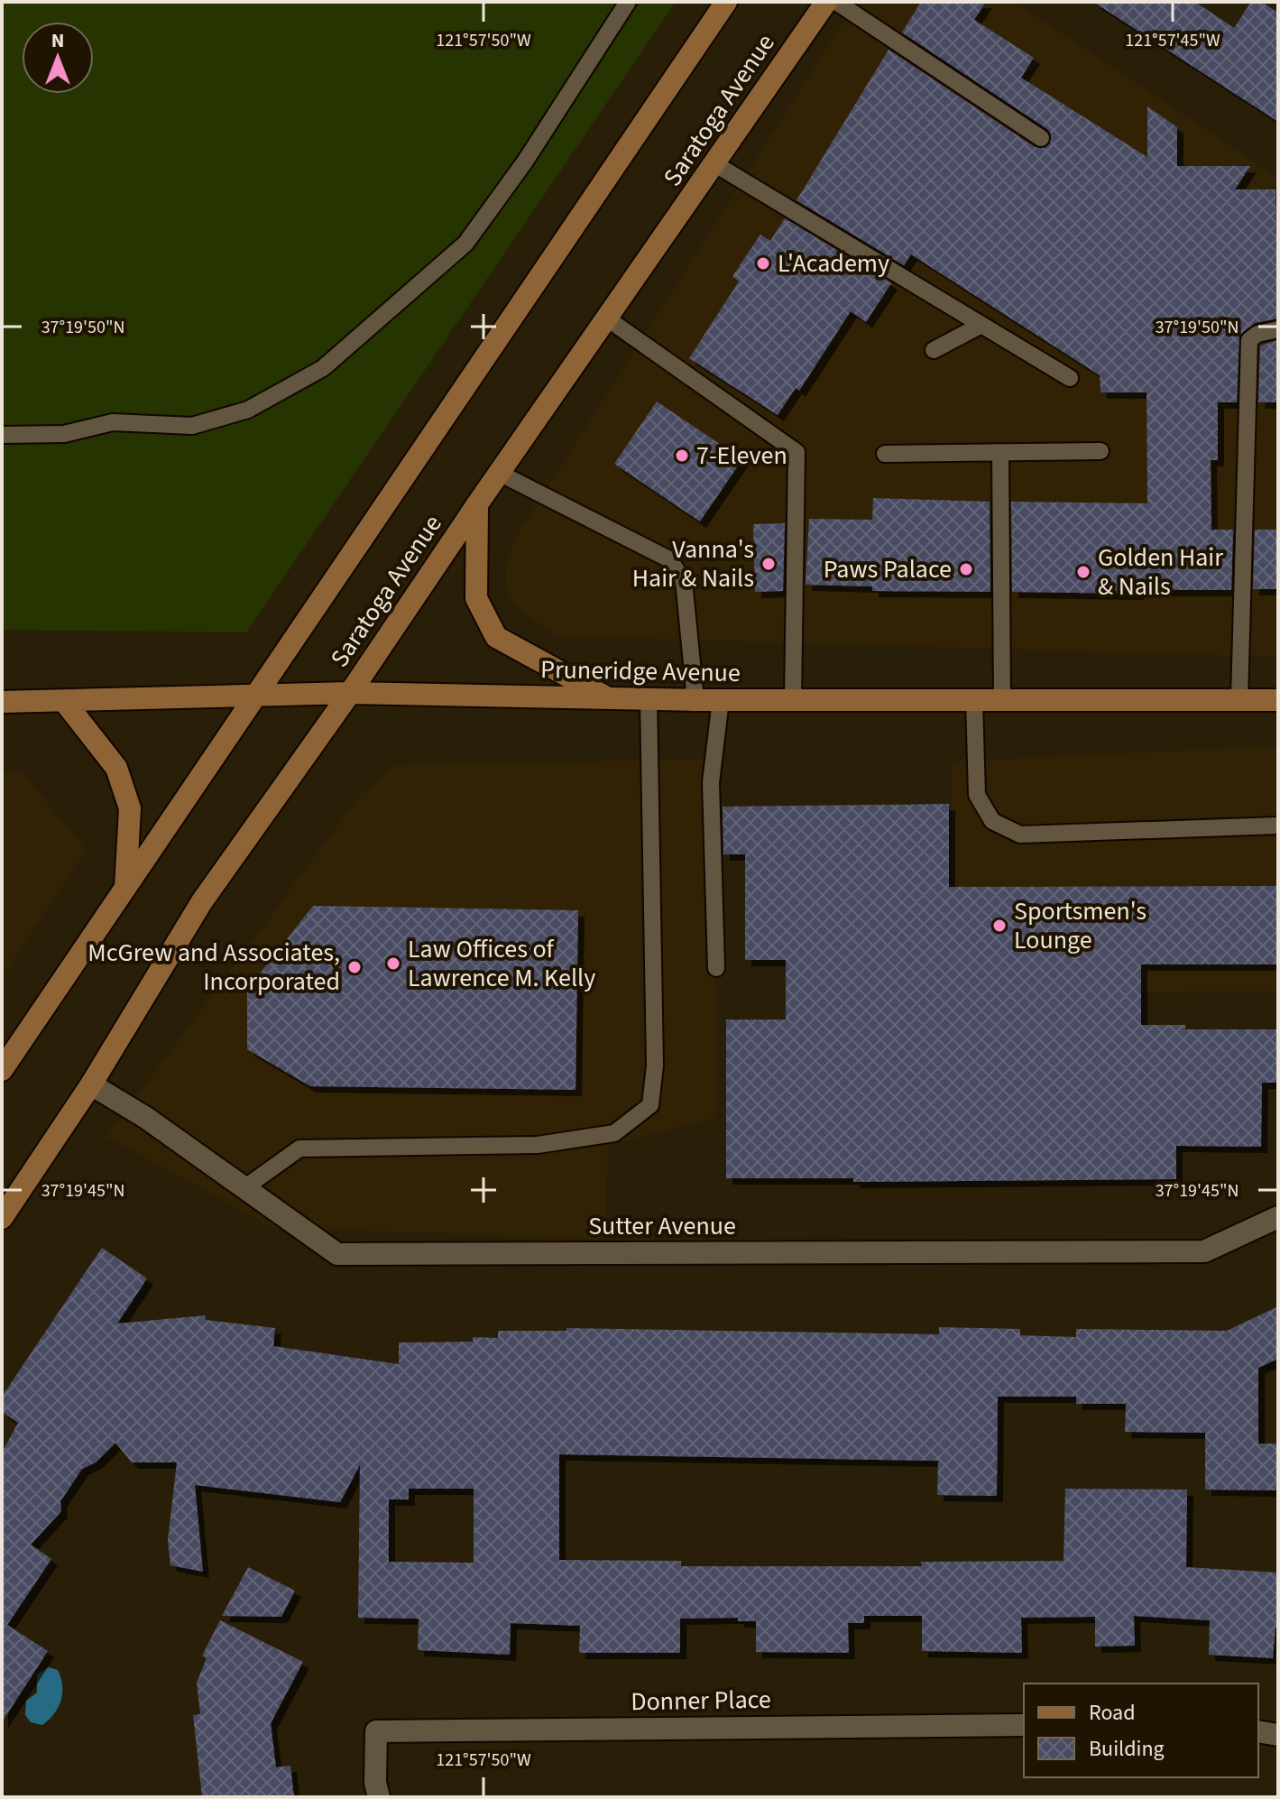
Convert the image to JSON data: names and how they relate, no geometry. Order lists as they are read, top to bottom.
{
  "streets": {
    "main road": ["Saratoga Avenue", "Pruneridge Avenue"],
    "street": ["Sutter Avenue", "Donner Place"]
  },
  "crossings": [
    ["Saratoga Avenue", "Pruneridge Avenue"],
    ["Saratoga Avenue", "Sutter Avenue"]
  ],
  "places": [
    "L'Academy",
    "7-Eleven",
    "Vanna's Hair & Nails",
    "Paws Palace",
    "Golden Hair & Nails",
    "Sportsmen's Lounge",
    "Law Offices of Lawrence M. Kelly",
    "McGrew and Associates, Incorporated"
  ],
  "legend": ["Road", "Building"],
  "north": "top",
  "coordinates": [
    "121°57'50\"W",
    "121°57'45\"W",
    "37°19'50\"N",
    "37°19'45\"N"
  ]
}
